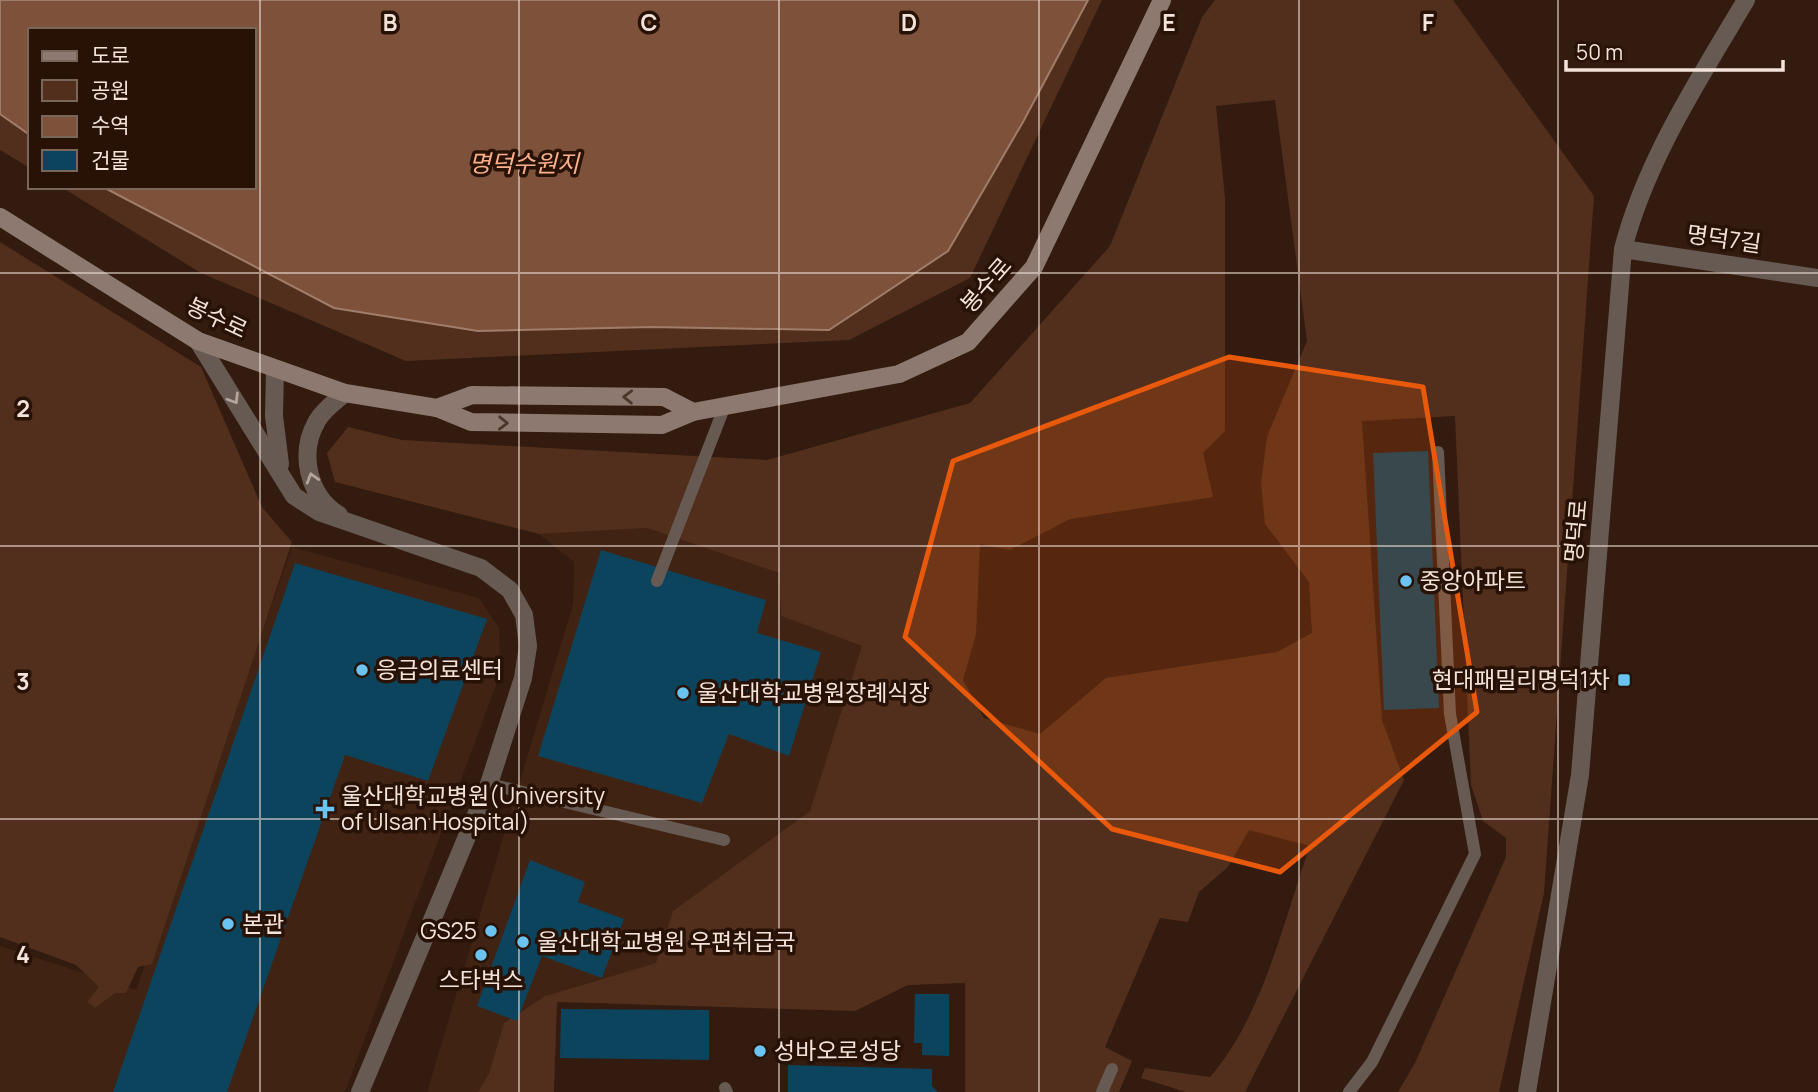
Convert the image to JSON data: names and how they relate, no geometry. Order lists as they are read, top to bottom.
{
  "streets": {
    "main road": ["봉수로"],
    "street": ["명덕7길", "명덕로"]
  },
  "crossings": [
    ["명덕7길", "명덕로"]
  ],
  "water": ["명덕수원지"],
  "places": {
    "other": [
      "중앙아파트",
      "응급의료센터",
      "울산대학교병원장례식장",
      "본관",
      "GS25",
      "울산대학교병원 우편취급국",
      "스타벅스",
      "성바오로성당"
    ],
    "transit": ["현대패밀리명덕1차"],
    "health": ["울산대학교병원(University of Ulsan Hospital)"]
  },
  "legend": [
    "도로",
    "공원",
    "수역",
    "건물"
  ],
  "scale_bar": "50 m",
  "grid": {
    "columns": [
      "B",
      "C",
      "D",
      "E",
      "F"
    ],
    "rows": ["2", "3", "4"]
  }
}
